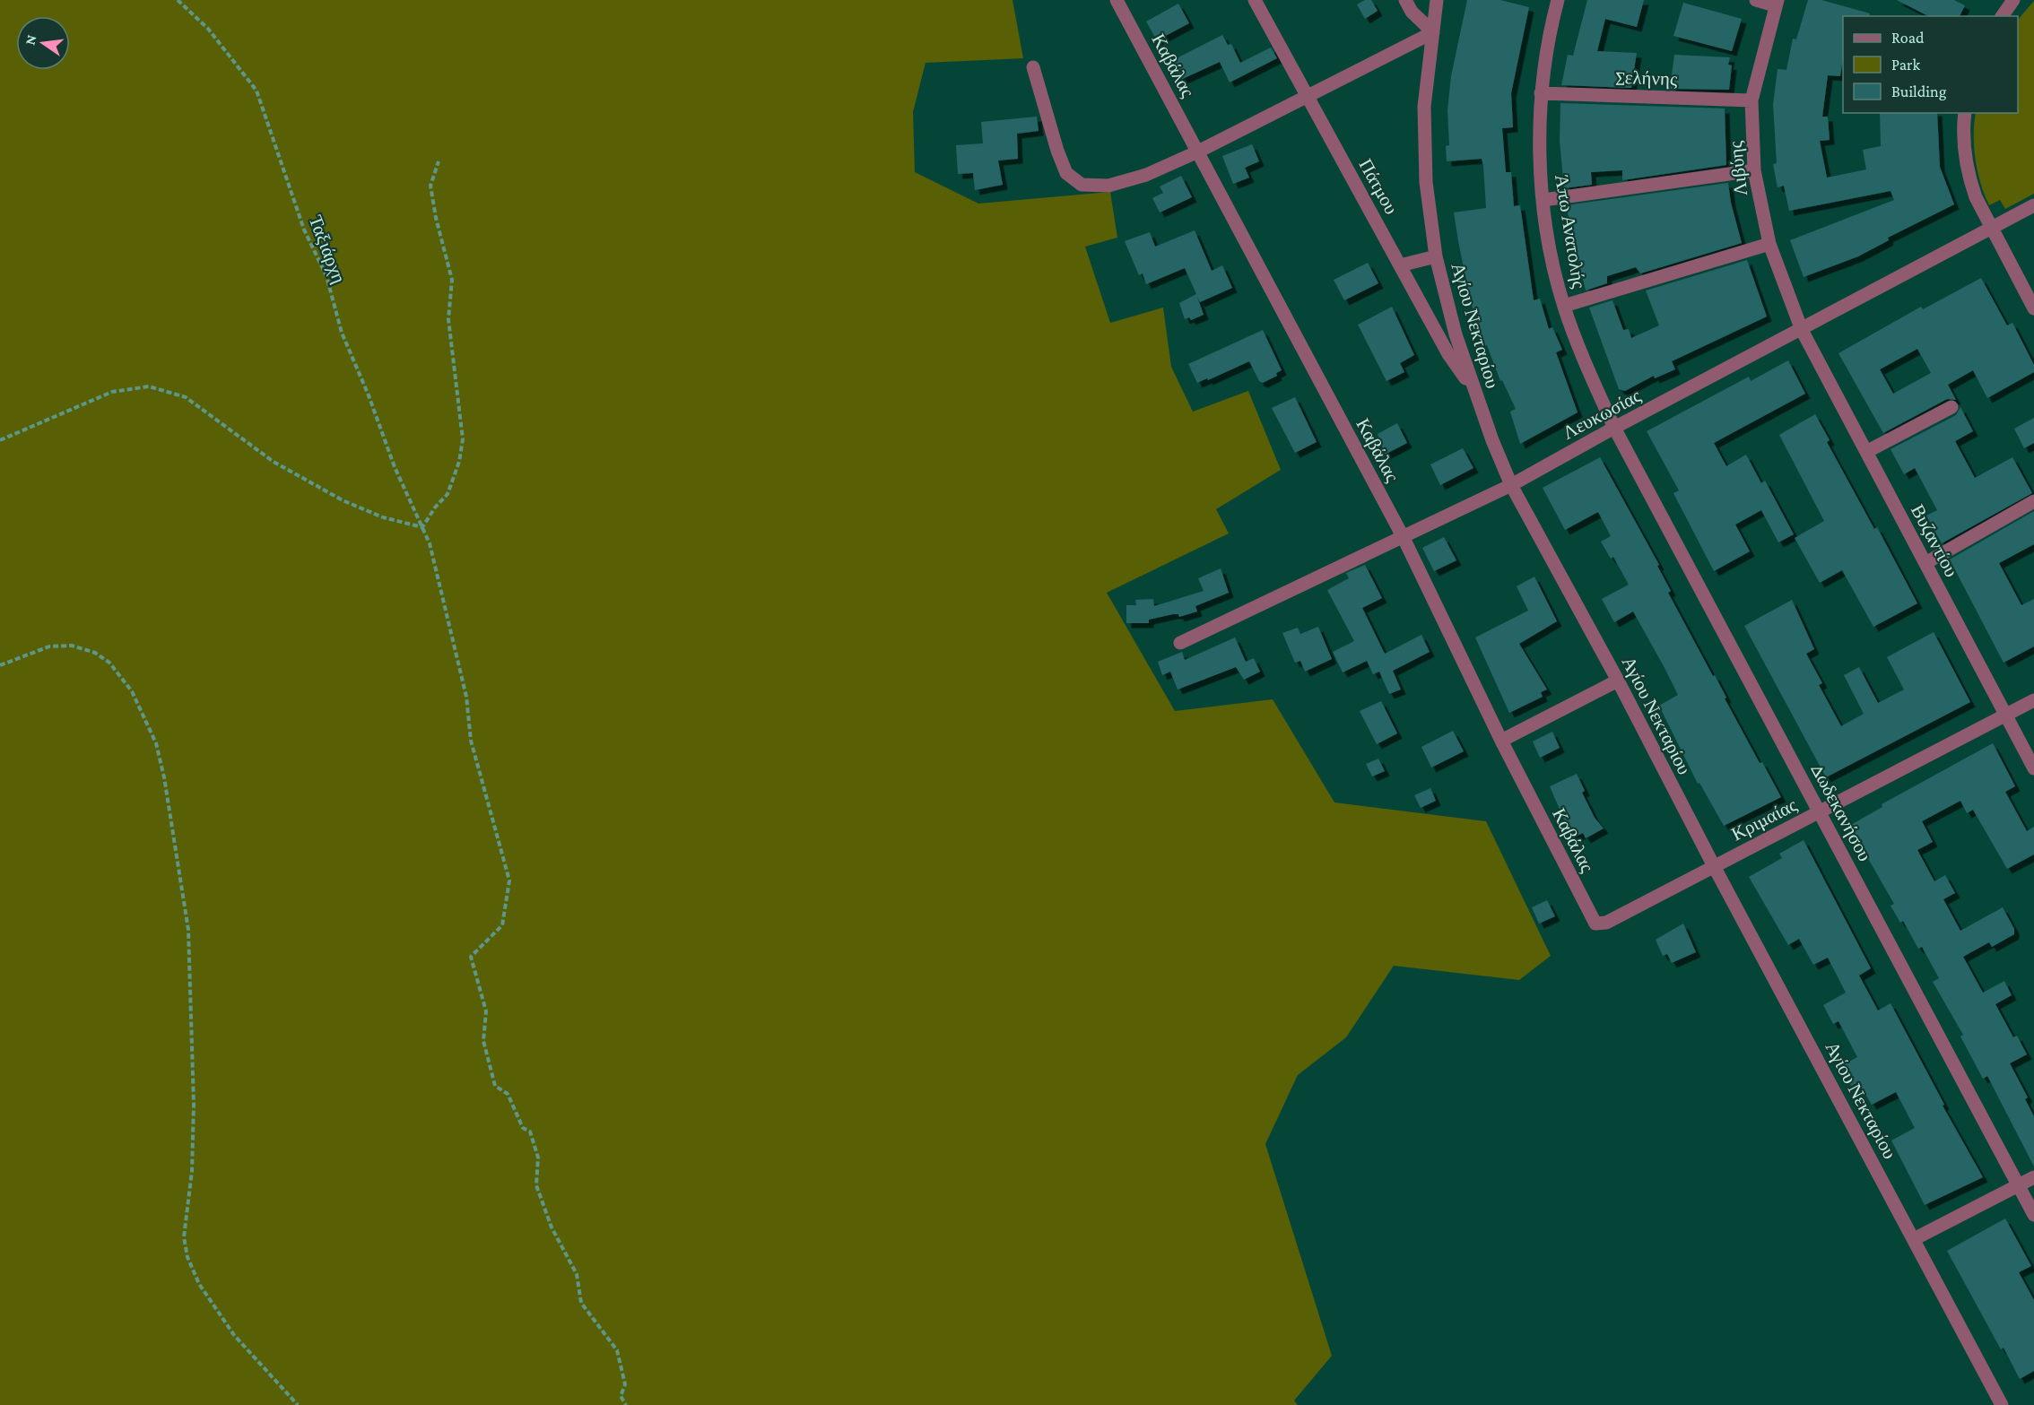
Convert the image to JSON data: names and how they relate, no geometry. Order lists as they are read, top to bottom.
{
  "streets": {
    "street": [
      "Καβάλας",
      "Σελήνης",
      "Λιβύης",
      "Πάτμου",
      "Άπω Ανατολής",
      "Αγίου Νεκταρίου",
      "Λευκωσίας",
      "Βυζαντίου",
      "Δωδεκανήσου",
      "Κριμαίας"
    ],
    "path": ["Ταξιάρχη"]
  },
  "crossings": [
    ["Καβάλας", "Λευκωσίας"],
    ["Καβάλας", "Κριμαίας"],
    ["Σελήνης", "Λιβύης"],
    ["Σελήνης", "Άπω Ανατολής"],
    ["Λιβύης", "Λευκωσίας"],
    ["Λιβύης", "Βυζαντίου"],
    ["Πάτμου", "Αγίου Νεκταρίου"],
    ["Άπω Ανατολής", "Λευκωσίας"],
    ["Άπω Ανατολής", "Δωδεκανήσου"],
    ["Αγίου Νεκταρίου", "Λευκωσίας"],
    ["Αγίου Νεκταρίου", "Κριμαίας"],
    ["Λευκωσίας", "Βυζαντίου"],
    ["Λευκωσίας", "Δωδεκανήσου"],
    ["Βυζαντίου", "Κριμαίας"],
    ["Δωδεκανήσου", "Κριμαίας"]
  ],
  "legend": ["Road", "Park", "Building"],
  "north": "left"
}
